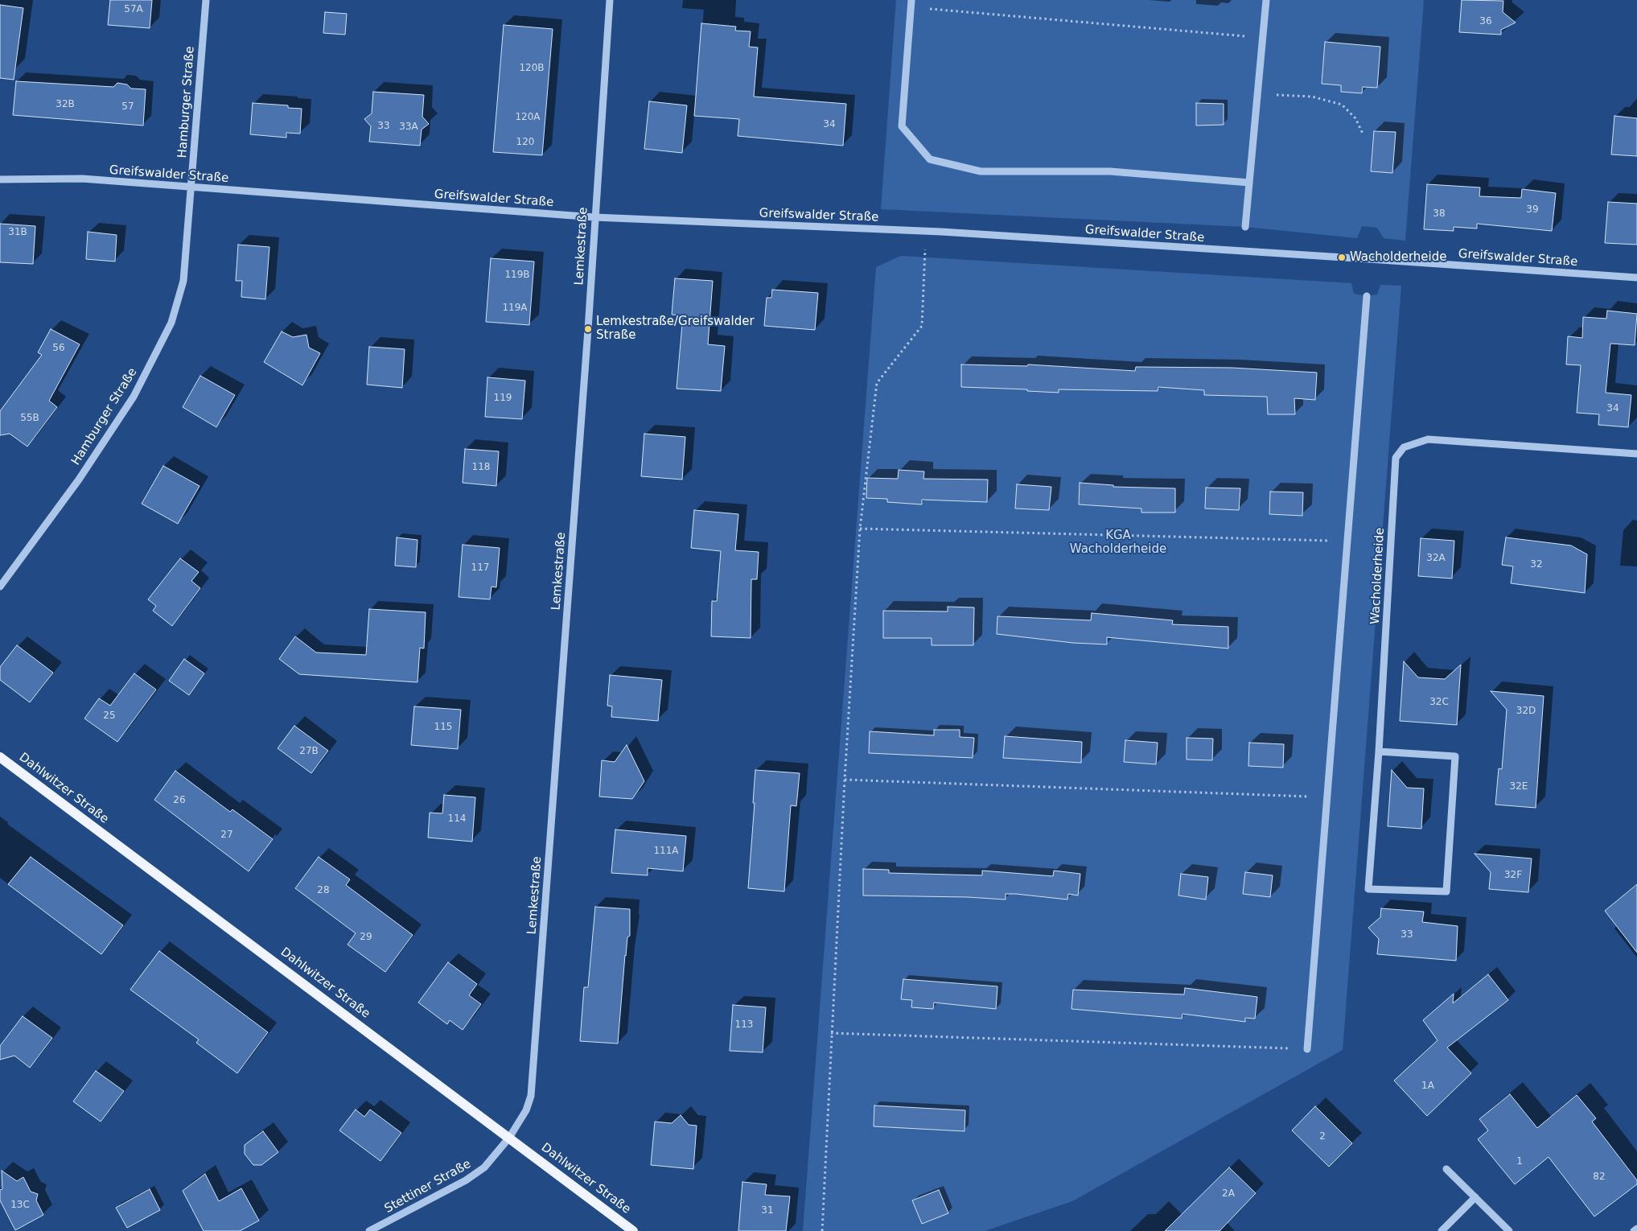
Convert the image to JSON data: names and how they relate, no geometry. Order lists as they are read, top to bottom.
{
  "streets": {
    "main road": ["Dahlwitzer Straße"],
    "street": [
      "Hamburger Straße",
      "Greifswalder Straße",
      "Lemkestraße",
      "Wacholderheide",
      "Stettiner Straße"
    ]
  },
  "crossings": [
    ["Hamburger Straße", "Greifswalder Straße"],
    ["Greifswalder Straße", "Lemkestraße"],
    ["Lemkestraße", "Dahlwitzer Straße"],
    ["Lemkestraße", "Stettiner Straße"],
    ["Dahlwitzer Straße", "Stettiner Straße"]
  ],
  "parks": ["KGA Wacholderheide"],
  "places": ["Wacholderheide", "Lemkestraße/Greifswalder Straße"],
  "house_numbers": [
    "57A",
    "36",
    "120B",
    "32B",
    "57",
    "120A",
    "34",
    "33",
    "33A",
    "120",
    "39",
    "38",
    "31B",
    "119B",
    "119A",
    "56",
    "119",
    "34",
    "55B",
    "118",
    "32A",
    "32",
    "117",
    "32C",
    "32D",
    "25",
    "115",
    "27B",
    "32E",
    "26",
    "114",
    "27",
    "111A",
    "32F",
    "28",
    "33",
    "29",
    "113",
    "1A",
    "2",
    "1",
    "82",
    "2A",
    "13C",
    "31"
  ]
}
